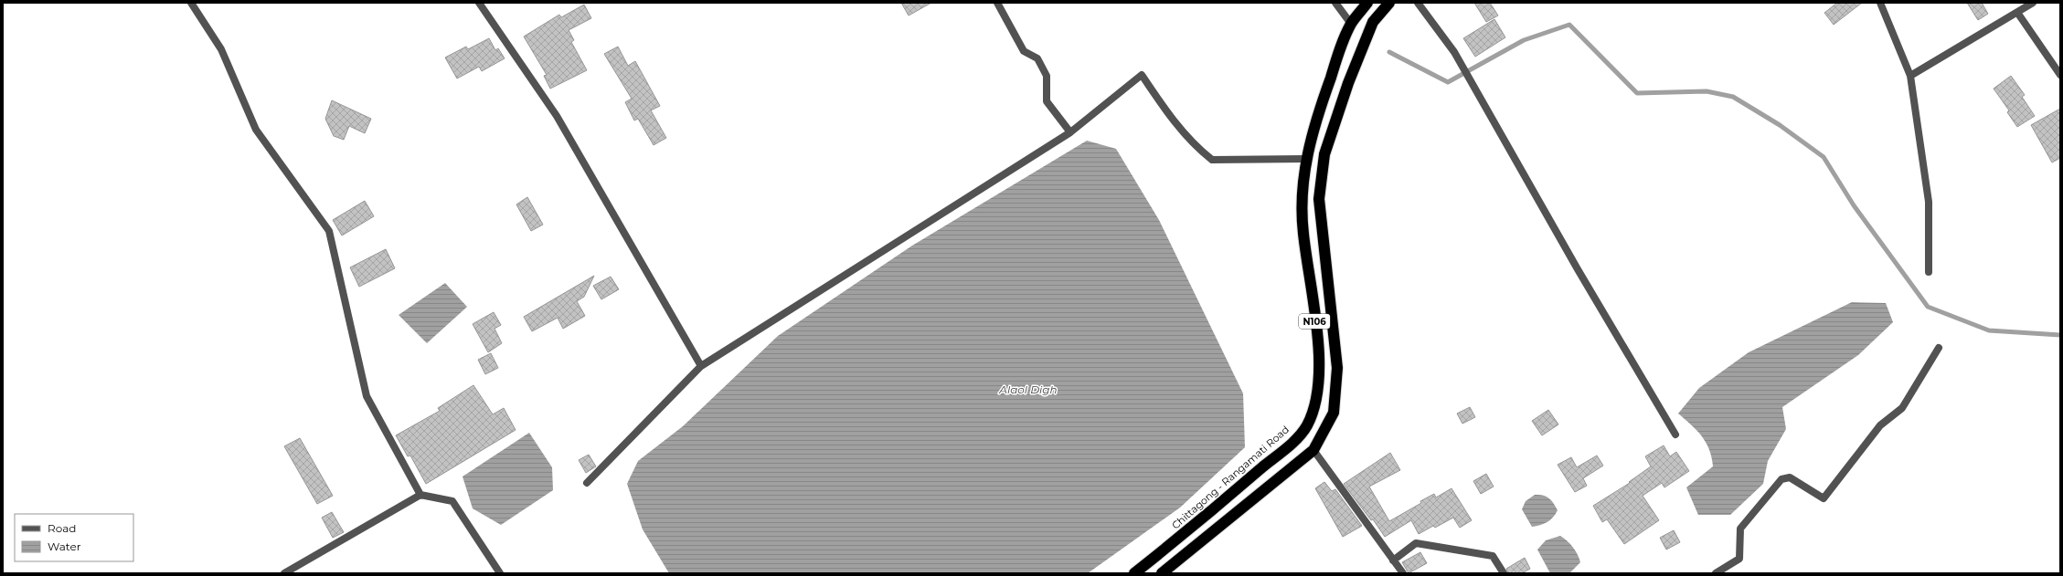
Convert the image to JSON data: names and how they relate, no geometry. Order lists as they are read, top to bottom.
{
  "streets": {
    "highway": ["N106", "Chittagong - Rangamati Road"]
  },
  "water": ["Alaol Digh"],
  "legend": ["Road", "Water"]
}
